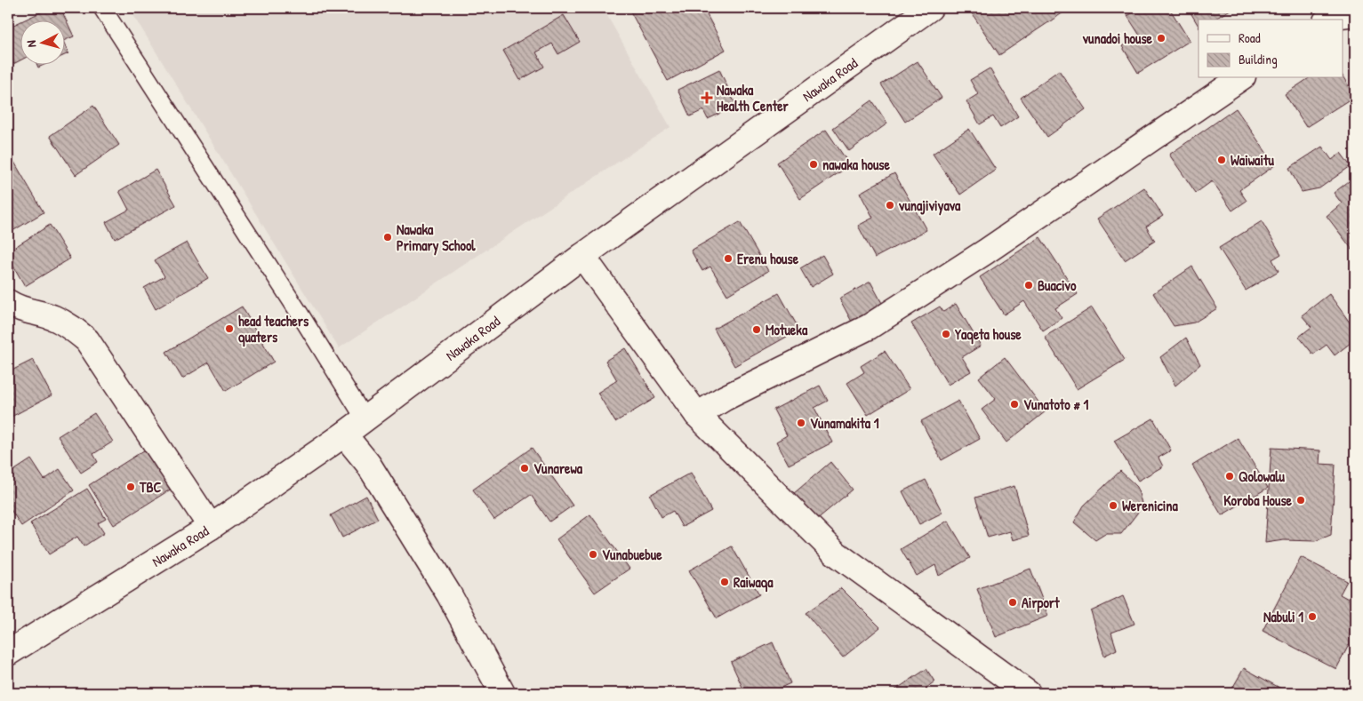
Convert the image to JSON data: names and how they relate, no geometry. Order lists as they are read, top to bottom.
{
  "streets": {
    "street": ["Nawaka Road"]
  },
  "places": {
    "other": [
      "vunadoi house",
      "Waiwaitu",
      "nawaka house",
      "vunajiviyava",
      "Nawaka Primary School",
      "Erenu house",
      "Buacivo",
      "head teachers quaters",
      "Motueka",
      "Yaqeta house",
      "Vunatoto # 1",
      "Vunamakita 1",
      "Vunarewa",
      "Qolowalu",
      "TBC",
      "Koroba House",
      "Werenicina",
      "Vunabuebue",
      "Raiwaqa",
      "Airport",
      "Nabuli 1"
    ],
    "health": ["Nawaka Health Center"]
  },
  "legend": ["Road", "Building"],
  "north": "left"
}
